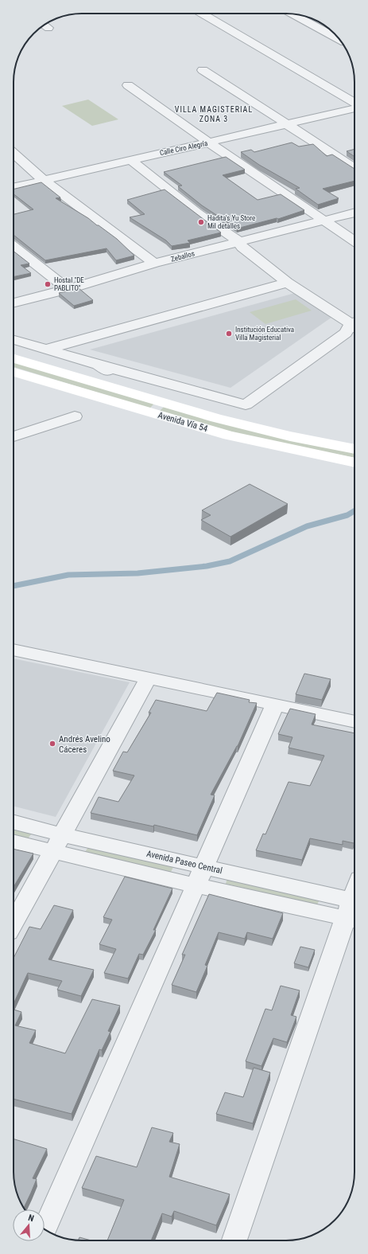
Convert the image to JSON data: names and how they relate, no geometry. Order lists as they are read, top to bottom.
{
  "streets": {
    "main road": ["Avenida Vía 54"],
    "street": ["Calle Ciro Alegría", "Zeballos"]
  },
  "districts": ["VILLA MAGISTERIAL ZONA 3"],
  "places": [
    "Hadita's Yu Store Mil detalles",
    "Hostal \"DE PABLITO\"",
    "Institución Educativa Villa Magisterial",
    "Andrés Avelino Cáceres"
  ],
  "north": "top"
}
